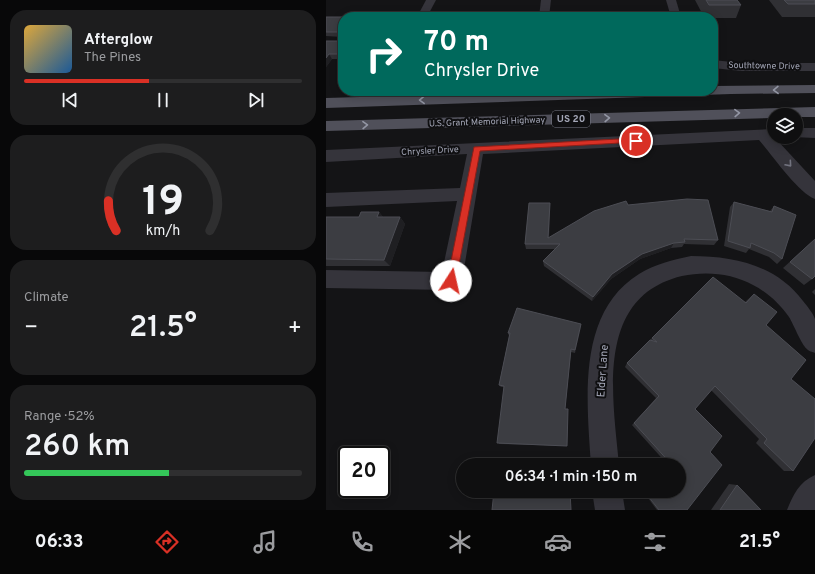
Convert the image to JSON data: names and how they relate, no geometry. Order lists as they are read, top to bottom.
{
  "streets": {
    "main road": ["US 20", "U.S. Grant Memorial Highway"],
    "street": ["Southtowne Drive", "Chrysler Drive", "Elder Lane"]
  },
  "page": {
    "turn": ["70 m", "Chrysler Drive"],
    "song": ["Afterglow", "The Pines"],
    "tile": [
      "Climate",
      ["Range · 52%", "260 km"]
    ],
    "heat": ["−", "21.5°", "+"],
    "limit": "20",
    "trip": "06:34 · 1 min · 150 m",
    "tabs": ["06:33", "21.5°"],
    "gauge": ["19", "km/h"]
  }
}
